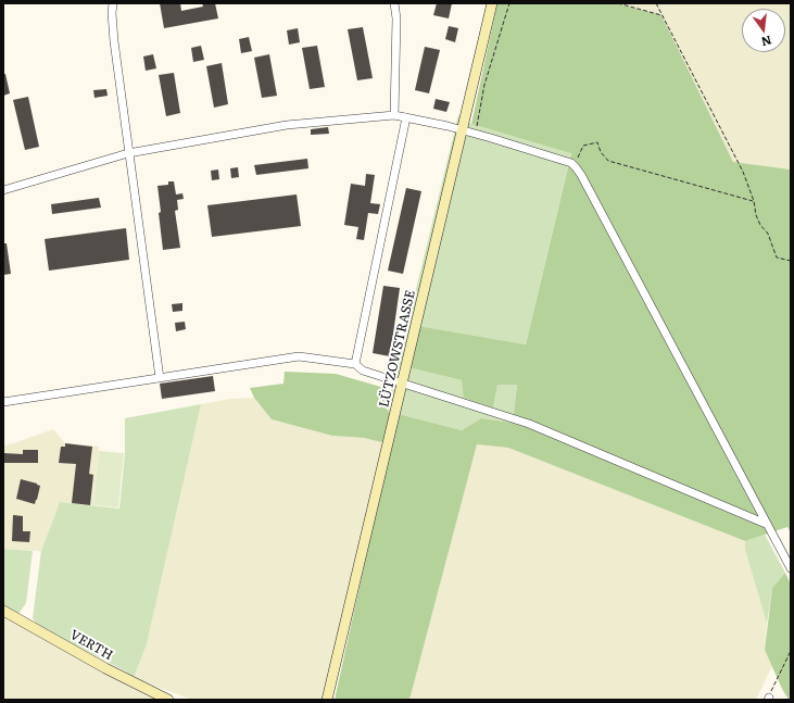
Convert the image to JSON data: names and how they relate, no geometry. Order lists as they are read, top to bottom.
{
  "streets": {
    "street": ["LÜTZOWSTRASSE", "VERTH"]
  },
  "north": "bottom"
}
